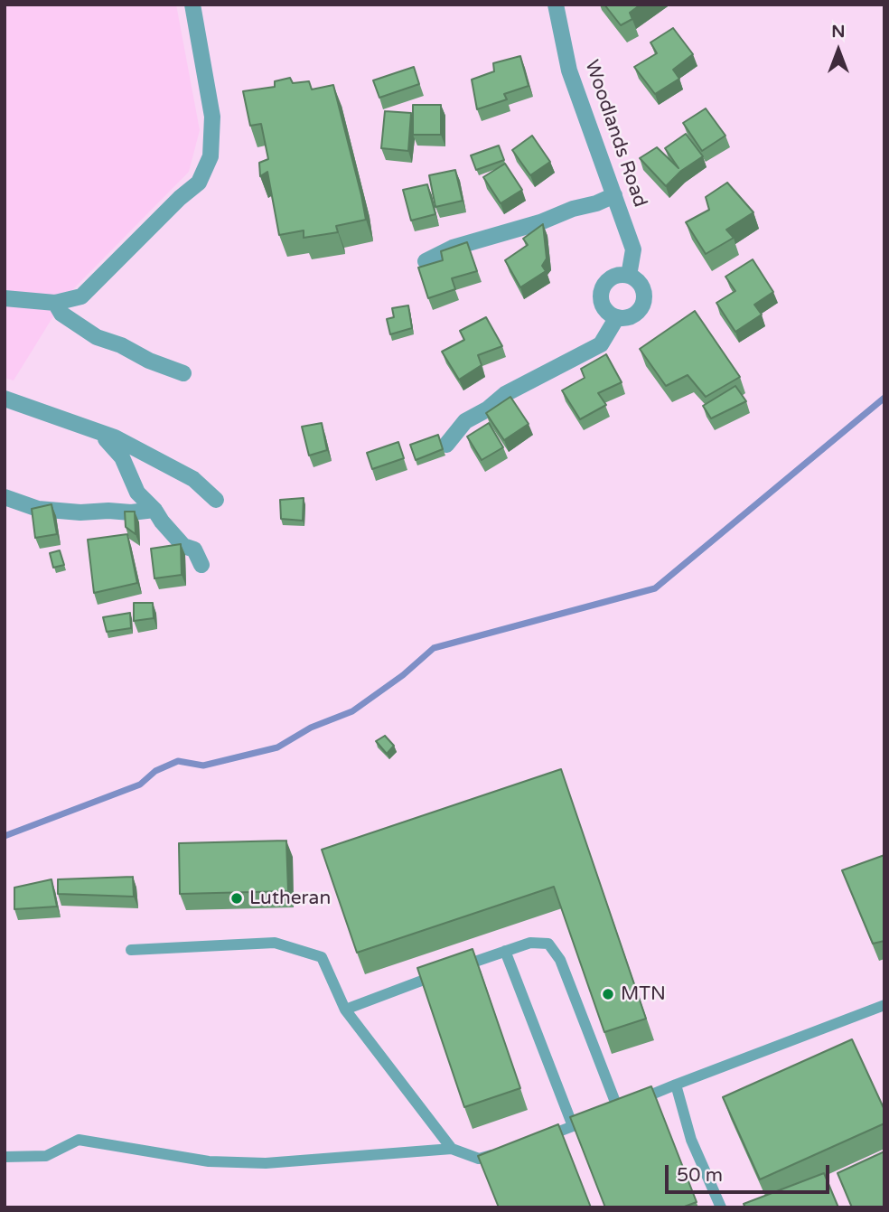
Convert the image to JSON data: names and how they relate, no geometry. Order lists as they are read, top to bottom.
{
  "streets": {
    "street": ["Woodlands Road"]
  },
  "places": ["Lutheran", "MTN"],
  "scale_bar": "50 m",
  "north": "top"
}
